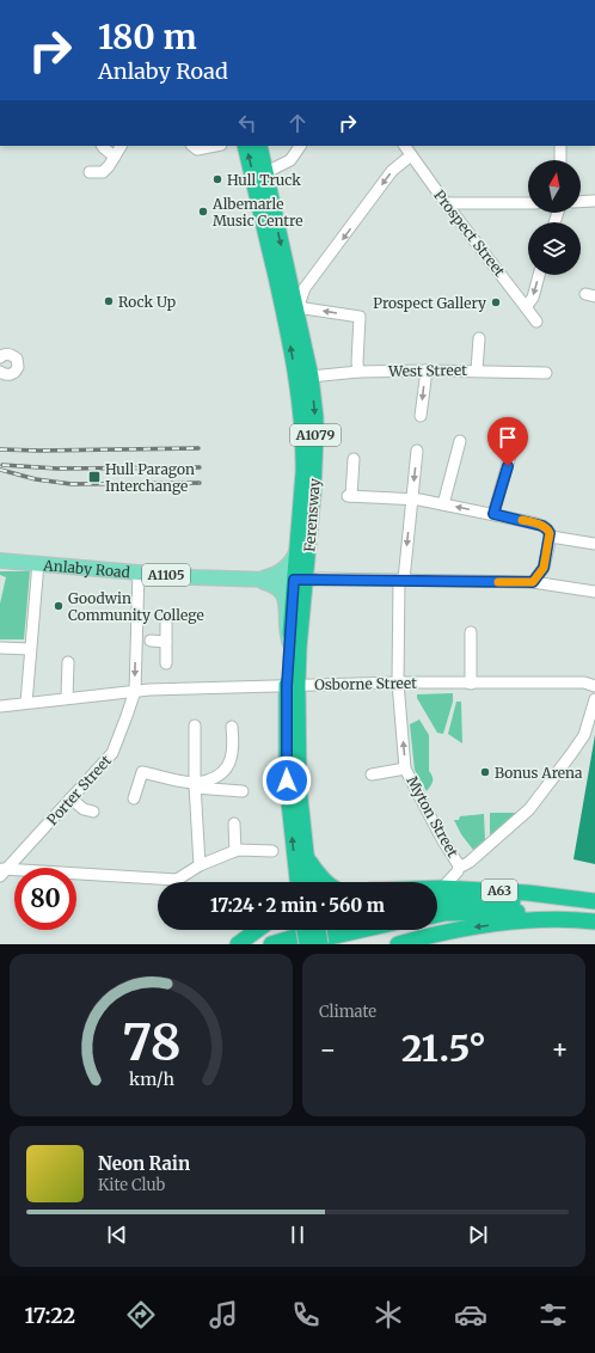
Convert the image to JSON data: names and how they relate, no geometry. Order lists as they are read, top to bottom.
{
  "streets": {
    "highway": ["A1079", "Ferensway", "A63"],
    "main road": ["Anlaby Road", "A1105"],
    "street": [
      "Prospect Street",
      "West Street",
      "Osborne Street",
      "Porter Street",
      "Myton Street"
    ]
  },
  "crossings": [
    ["West Street", "Ferensway"],
    ["Ferensway", "Anlaby Road"],
    ["Ferensway", "Osborne Street"],
    ["Anlaby Road", "Porter Street"],
    ["Anlaby Road", "Myton Street"],
    ["Osborne Street", "Porter Street"],
    ["Osborne Street", "Myton Street"],
    ["Myton Street", "A63"]
  ],
  "places": {
    "other": [
      "Hull Truck",
      "Albemarle Music Centre",
      "Rock Up",
      "Prospect Gallery",
      "Goodwin Community College",
      "Bonus Arena"
    ],
    "transit": ["Hull Paragon Interchange"]
  },
  "north": "top",
  "page": {
    "turn": ["180 m", "Anlaby Road"],
    "limit": "80",
    "trip": "17:24 · 2 min · 560 m",
    "tile": "Climate",
    "heat": ["−", "21.5°", "+"],
    "song": ["Neon Rain", "Kite Club"],
    "tabs": "17:22",
    "gauge": ["78", "km/h"]
  }
}
